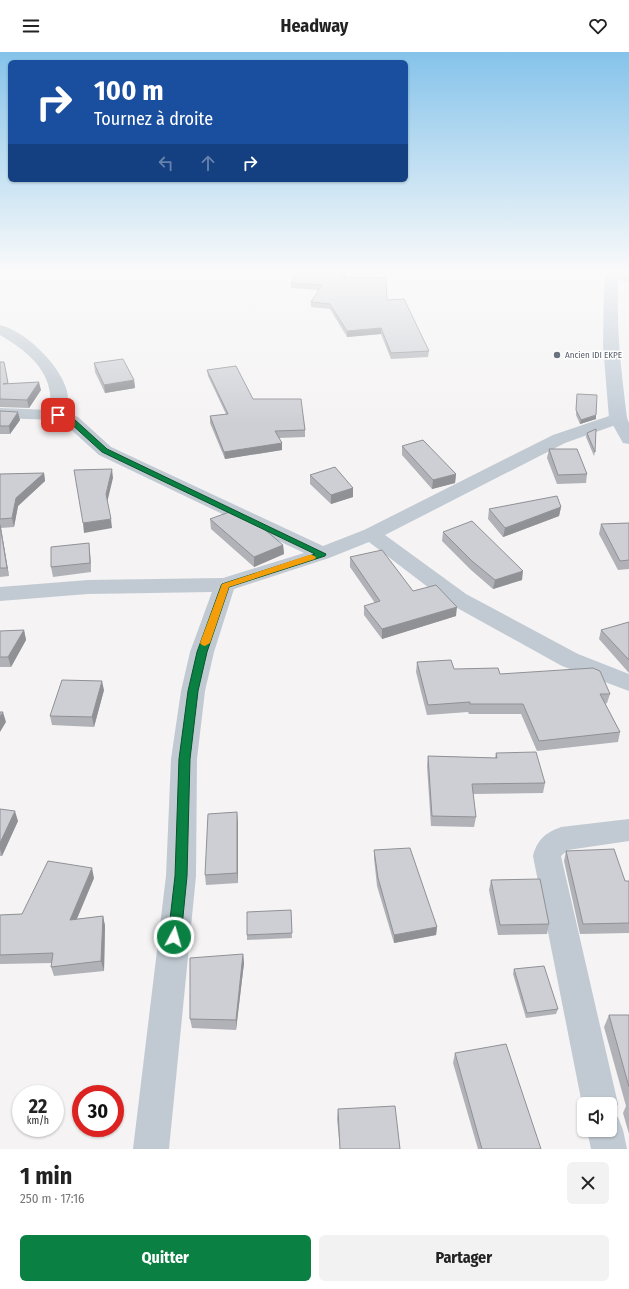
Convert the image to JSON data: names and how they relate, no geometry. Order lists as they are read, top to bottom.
{
  "places": ["Ancien IDI EKPE"],
  "page": {
    "header": "Headway",
    "turn": ["100 m", "Tournez à droite"],
    "speed": "22 km/h",
    "limit": "30",
    "heading": ["1 min", "250 m · 17:16"],
    "buttons": ["Quitter", "Partager"]
  }
}
